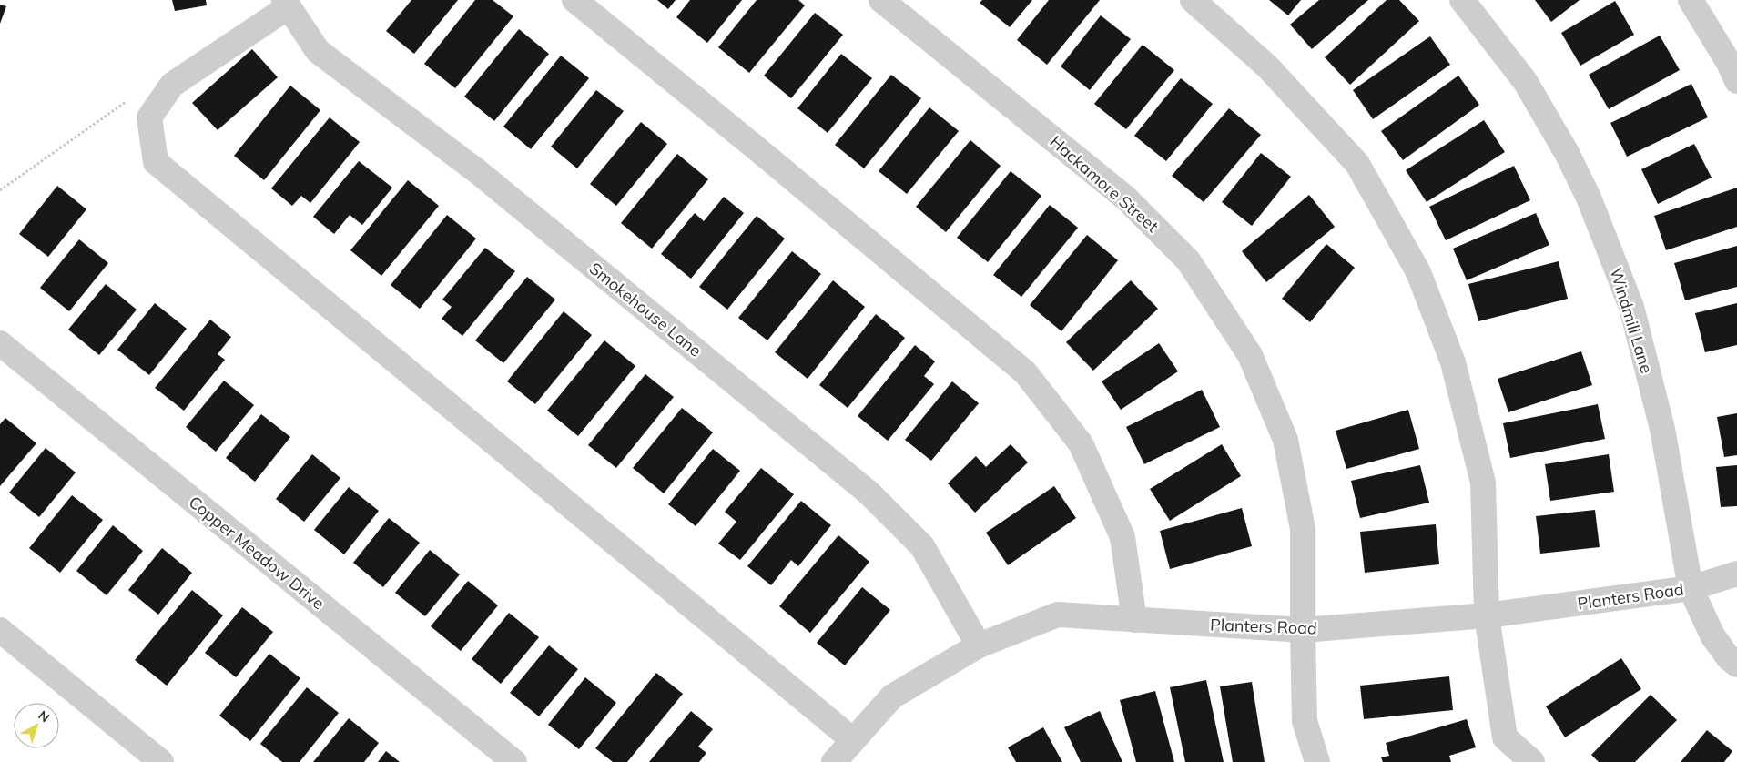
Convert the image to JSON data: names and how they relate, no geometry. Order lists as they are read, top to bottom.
{
  "streets": {
    "street": [
      "Hackamore Street",
      "Smokehouse Lane",
      "Windmill Lane",
      "Copper Meadow Drive",
      "Planters Road"
    ]
  },
  "crossings": [
    ["Hackamore Street", "Planters Road"],
    ["Smokehouse Lane", "Planters Road"],
    ["Windmill Lane", "Planters Road"]
  ],
  "north": "top right"
}
